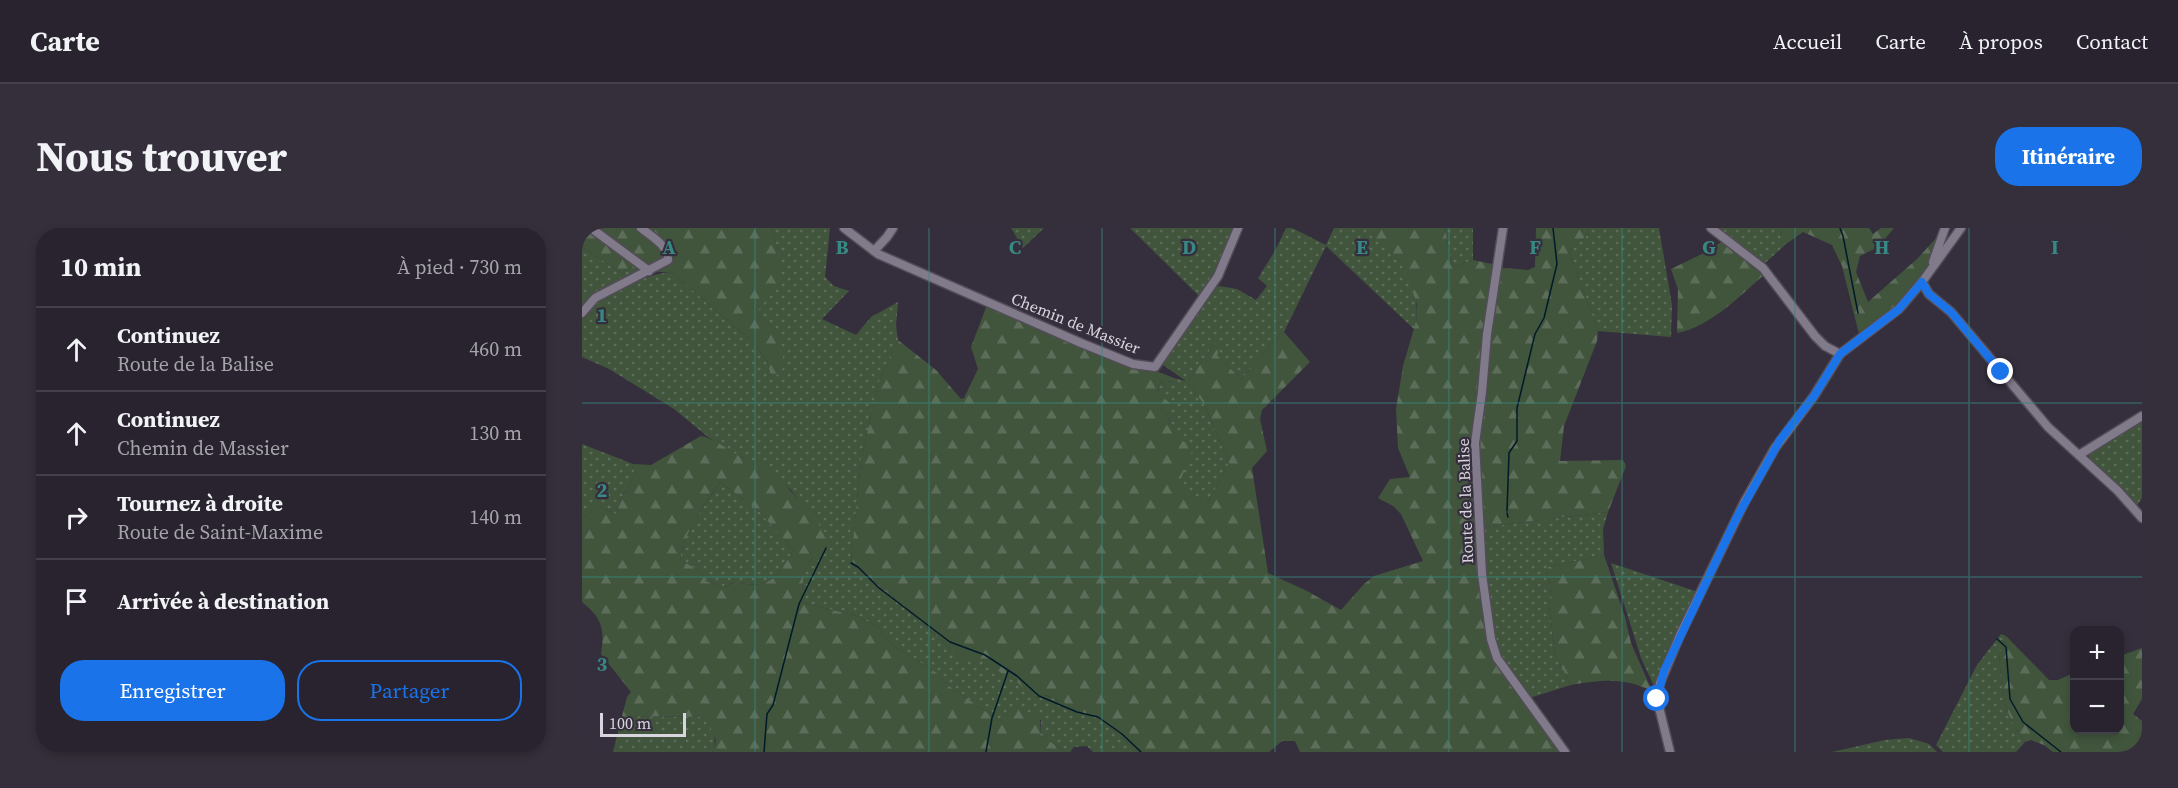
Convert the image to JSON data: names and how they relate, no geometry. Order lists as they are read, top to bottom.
{
  "streets": {
    "street": ["Chemin de Massier", "Route de la Balise"]
  },
  "scale_bar": "100 m",
  "page": {
    "header": "Carte",
    "nav": [
      "Accueil",
      "Carte",
      "À propos",
      "Contact"
    ],
    "title": "Nous trouver",
    "buttons": [
      "Itinéraire",
      ["Enregistrer", "Partager"]
    ],
    "heading": ["10 min", "À pied · 730 m"],
    "list": [
      ["Continuez", "Route de la Balise", "460 m"],
      ["Continuez", "Chemin de Massier", "130 m"],
      ["Tournez à droite", "Route de Saint-Maxime", "140 m"],
      "Arrivée à destination"
    ],
    "map_buttons": ["+", "−"],
    "scale": "100 m"
  },
  "grid": {
    "columns": [
      "A",
      "B",
      "C",
      "D",
      "E",
      "F",
      "G",
      "H",
      "I"
    ],
    "rows": ["1", "2", "3"]
  }
}
